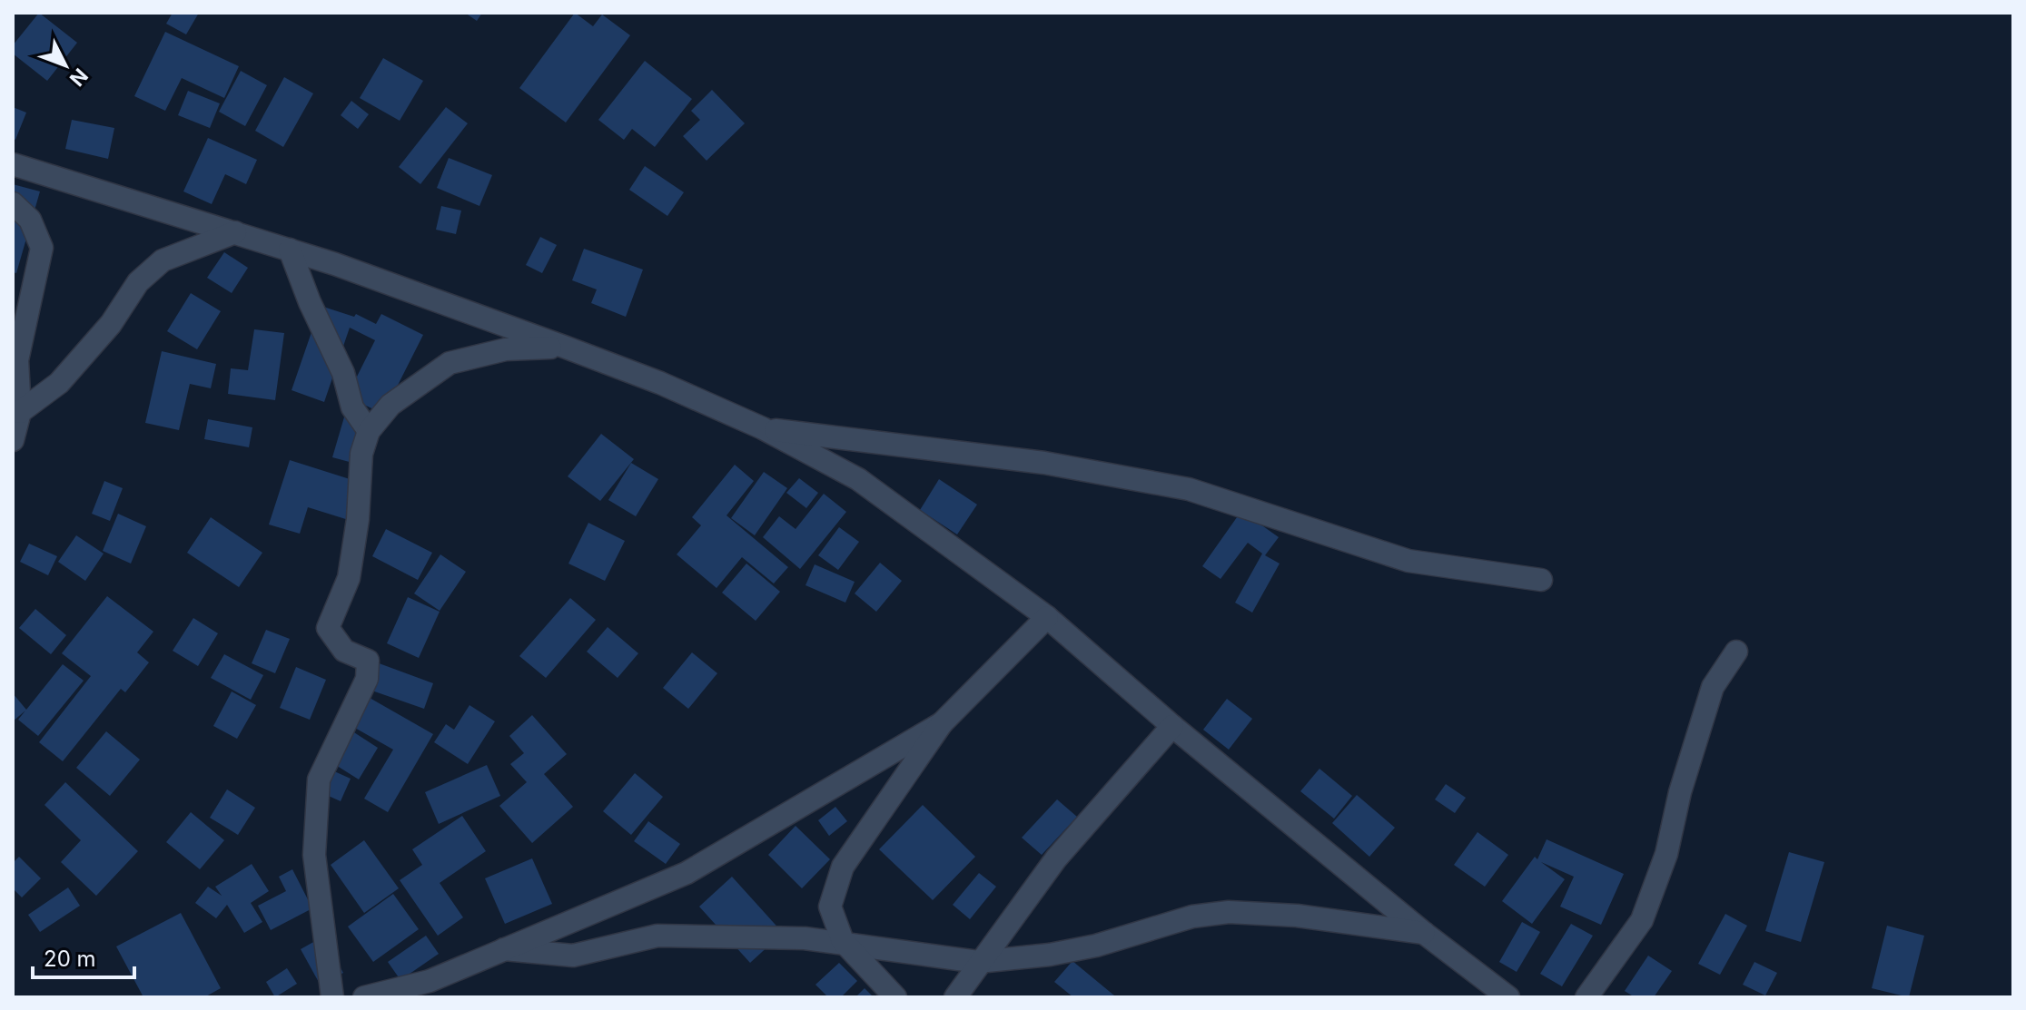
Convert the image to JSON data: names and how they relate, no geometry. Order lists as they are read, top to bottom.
{
  "scale_bar": "20 m",
  "north": "bottom right"
}
